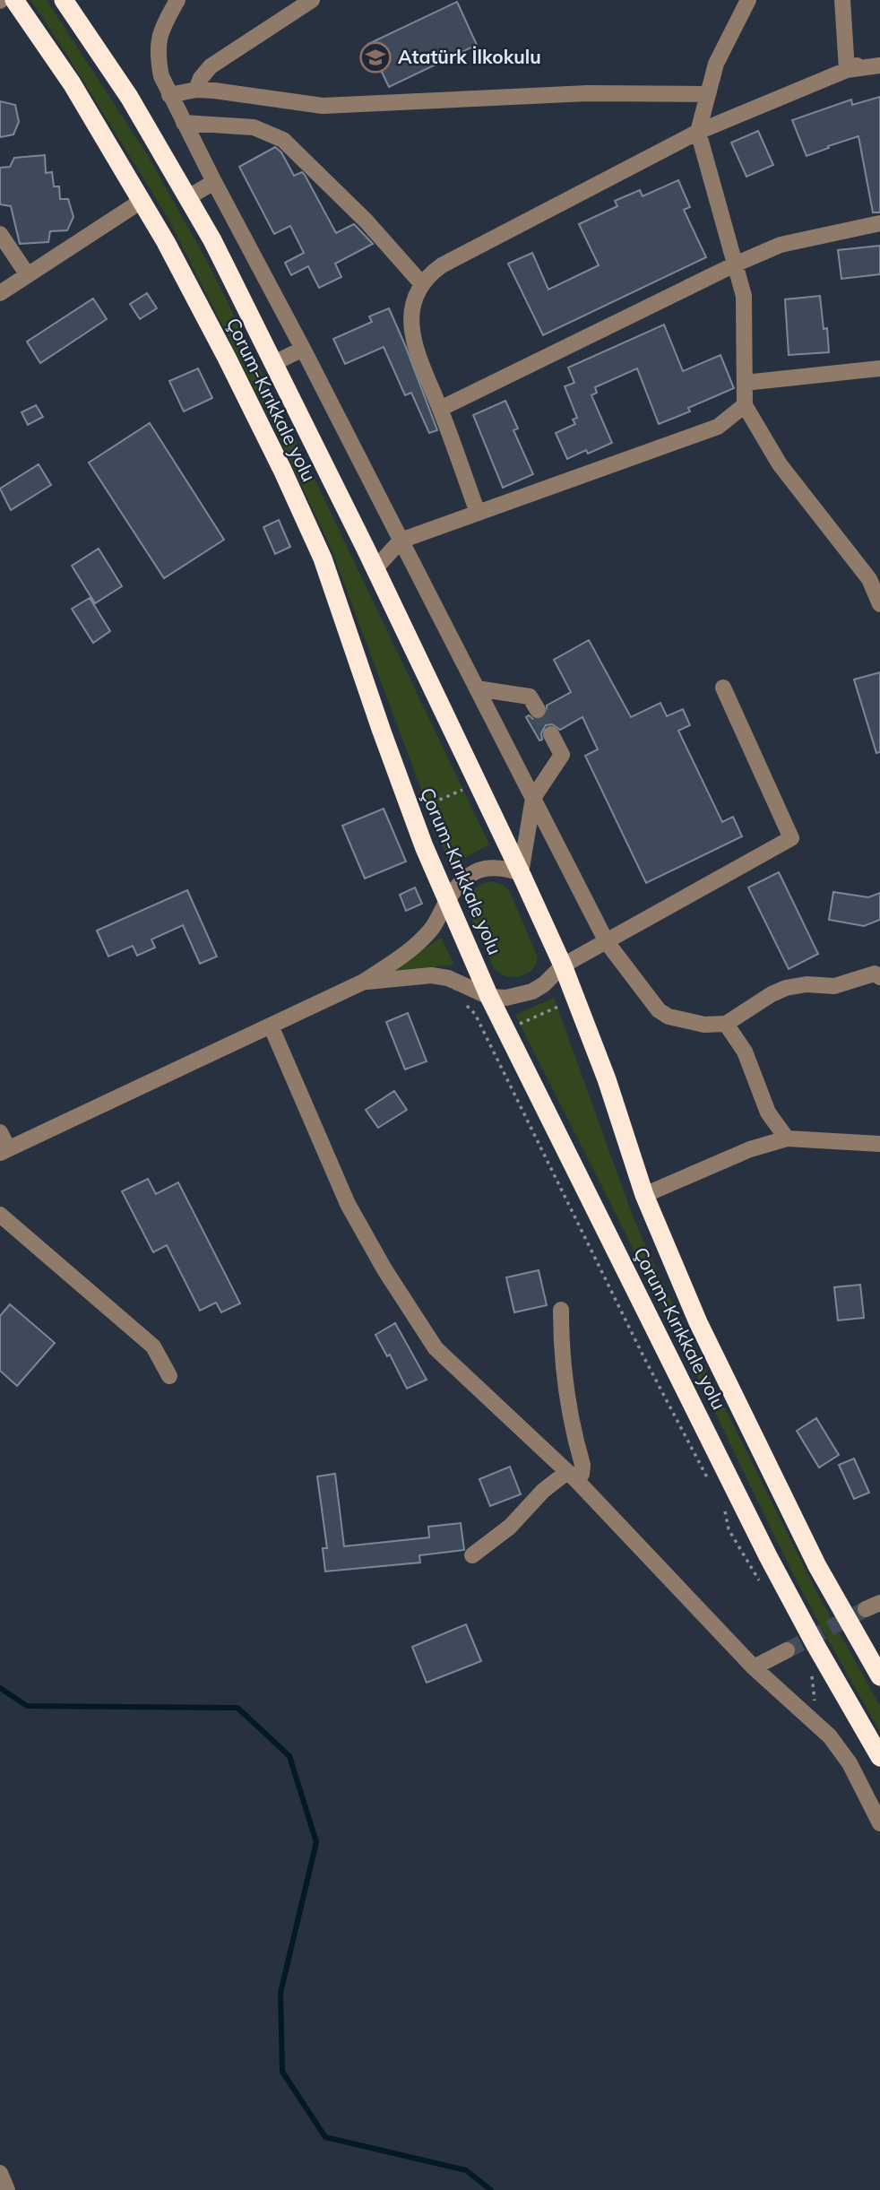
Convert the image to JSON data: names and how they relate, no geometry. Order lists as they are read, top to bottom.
{
  "streets": {
    "highway": ["Çorum-Kırıkkale yolu"]
  },
  "places": {
    "school or university": ["Atatürk İlkokulu"]
  }
}
